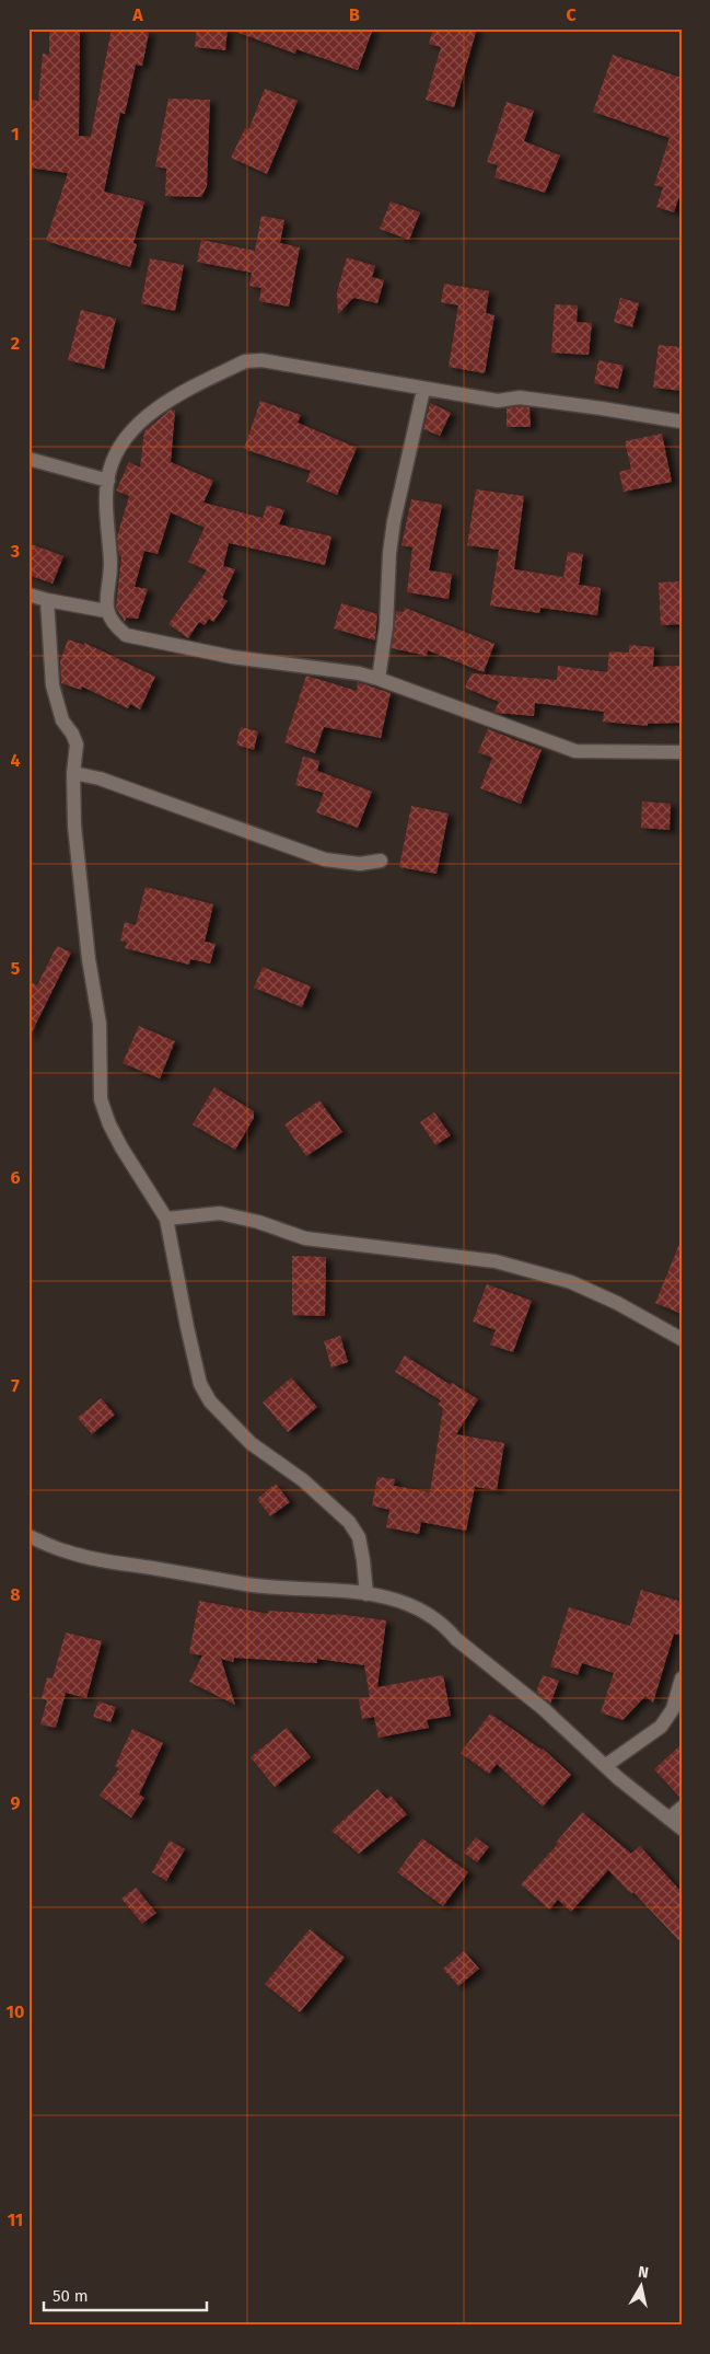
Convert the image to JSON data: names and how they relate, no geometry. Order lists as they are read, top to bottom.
{
  "scale_bar": "50 m",
  "north": "top",
  "grid": {
    "columns": ["A", "B", "C"],
    "rows": [
      "1",
      "2",
      "3",
      "4",
      "5",
      "6",
      "7",
      "8",
      "9",
      "10",
      "11"
    ]
  }
}
